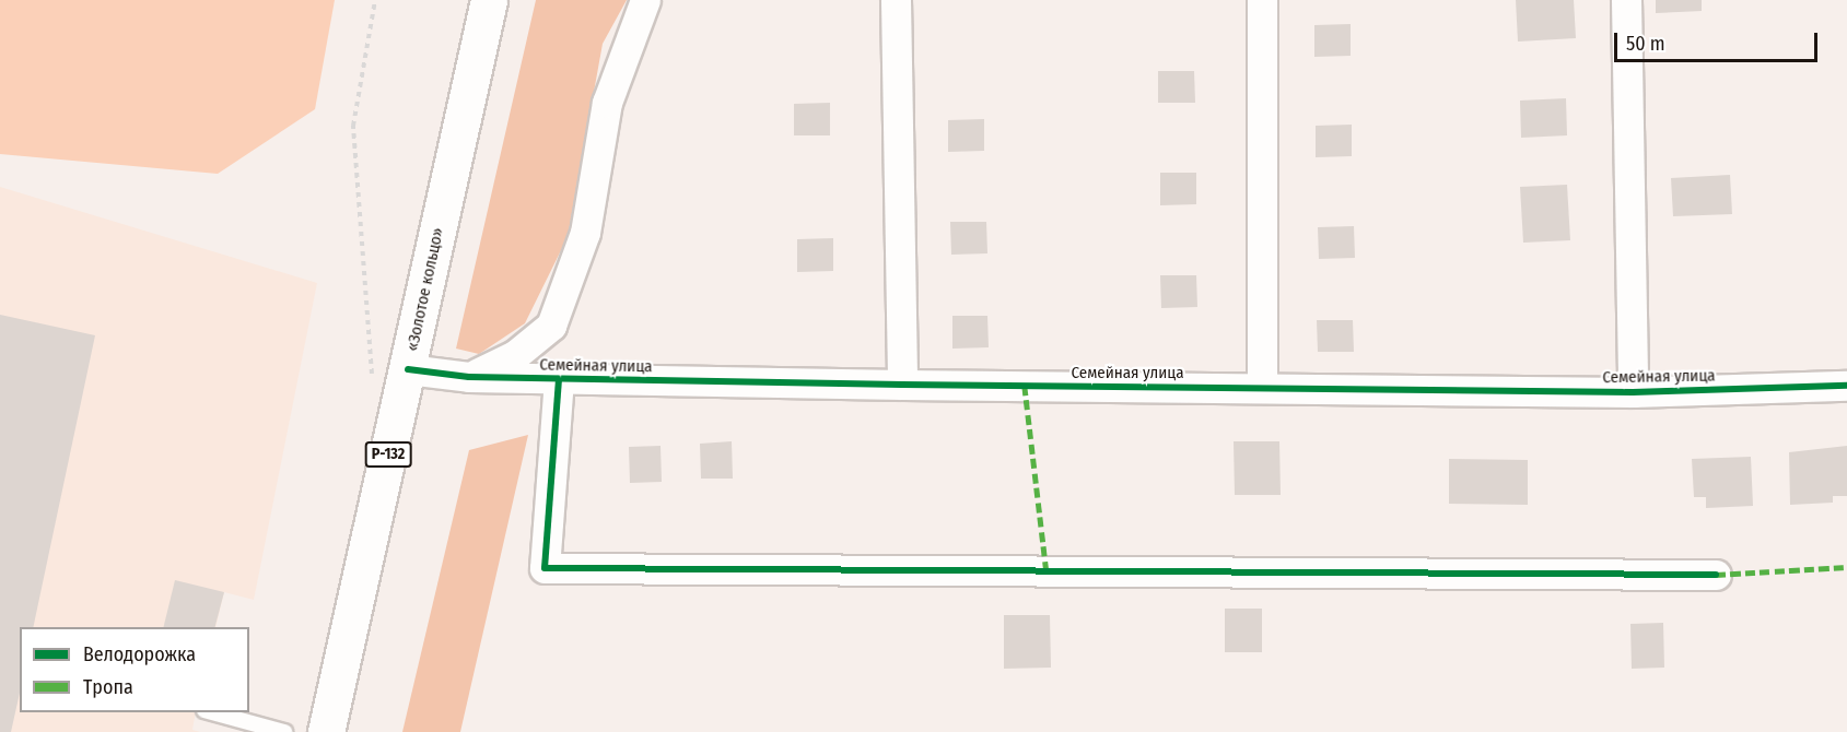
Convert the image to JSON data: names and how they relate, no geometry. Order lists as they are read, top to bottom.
{
  "streets": {
    "main road": ["«Золотое кольцо»", "Р-132"],
    "street": ["Семейная улица"]
  },
  "crossings": [
    ["«Золотое кольцо»", "Семейная улица"]
  ],
  "legend": ["Велодорожка", "Тропа"],
  "scale_bar": "50 m"
}
